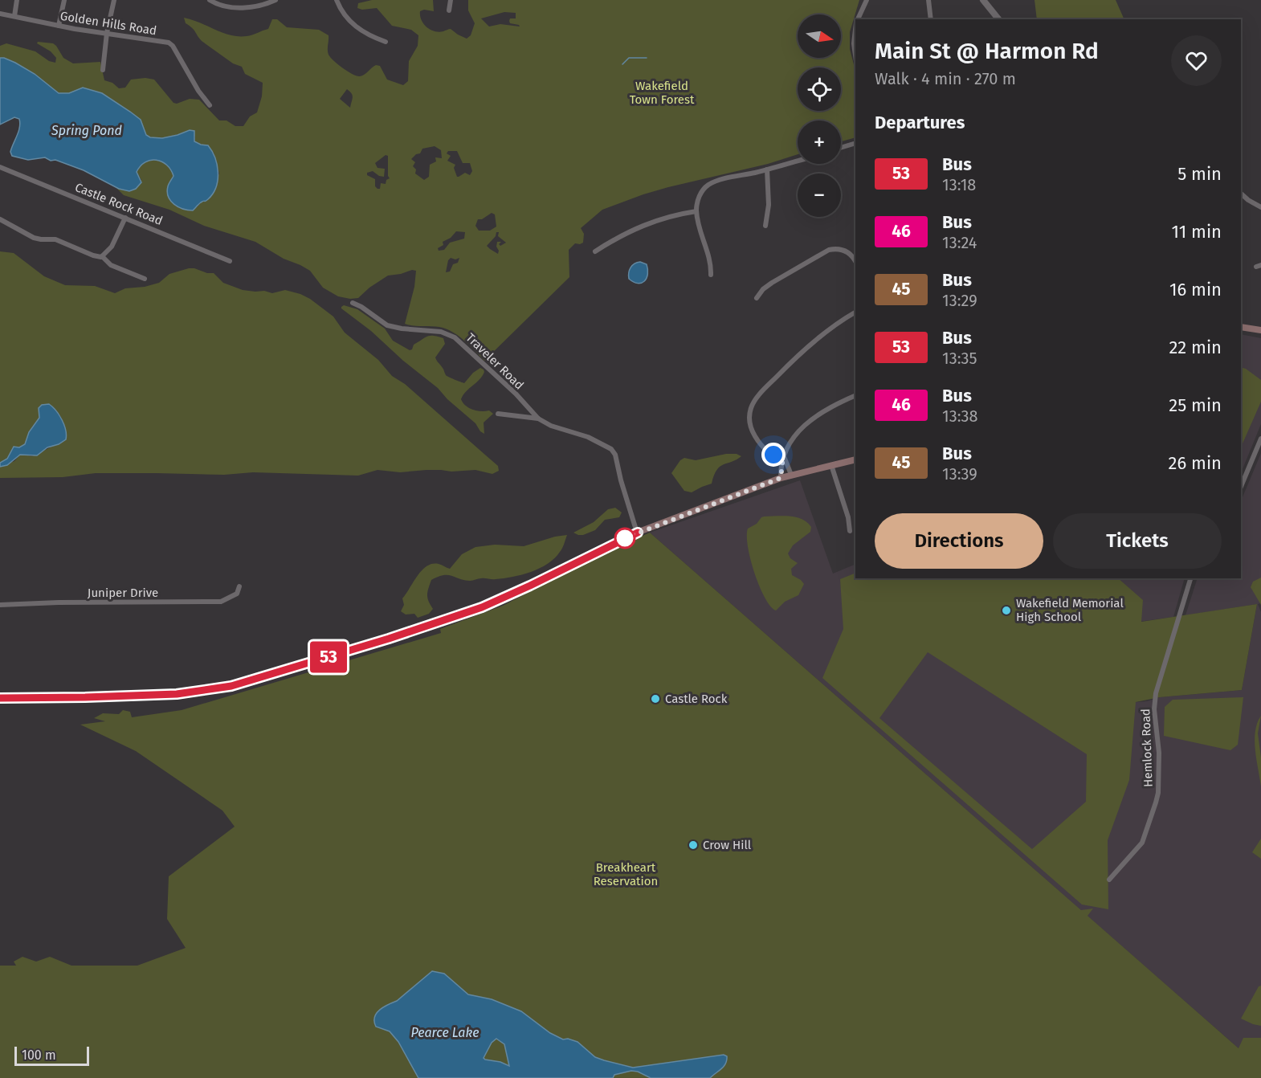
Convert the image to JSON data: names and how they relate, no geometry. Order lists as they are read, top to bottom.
{
  "streets": {
    "street": [
      "Golden Hills Road",
      "Castle Rock Road",
      "Traveler Road",
      "Juniper Drive",
      "Hemlock Road"
    ]
  },
  "water": ["Spring Pond", "Pearce Lake"],
  "parks": ["Wakefield Town Forest", "Breakheart Reservation"],
  "places": ["Wakefield Memorial High School", "Castle Rock", "Crow Hill"],
  "lines": ["bus line 53"],
  "scale_bar": "100 m",
  "north": "right",
  "page": {
    "on_map": "53",
    "map_buttons": ["+", "−"],
    "heading": [
      ["Main St @ Harmon Rd", "Walk · 4 min · 270 m"],
      "Departures"
    ],
    "list": [
      {
        "mark": "53",
        "name": "Bus",
        "note": "13:18",
        "value": "5 min"
      },
      {
        "mark": "46",
        "name": "Bus",
        "note": "13:24",
        "value": "11 min"
      },
      {
        "mark": "45",
        "name": "Bus",
        "note": "13:29",
        "value": "16 min"
      },
      {
        "mark": "53",
        "name": "Bus",
        "note": "13:35",
        "value": "22 min"
      },
      {
        "mark": "46",
        "name": "Bus",
        "note": "13:38",
        "value": "25 min"
      },
      {
        "mark": "45",
        "name": "Bus",
        "note": "13:39",
        "value": "26 min"
      }
    ],
    "buttons": ["Directions", "Tickets"],
    "scale": "100 m"
  }
}
